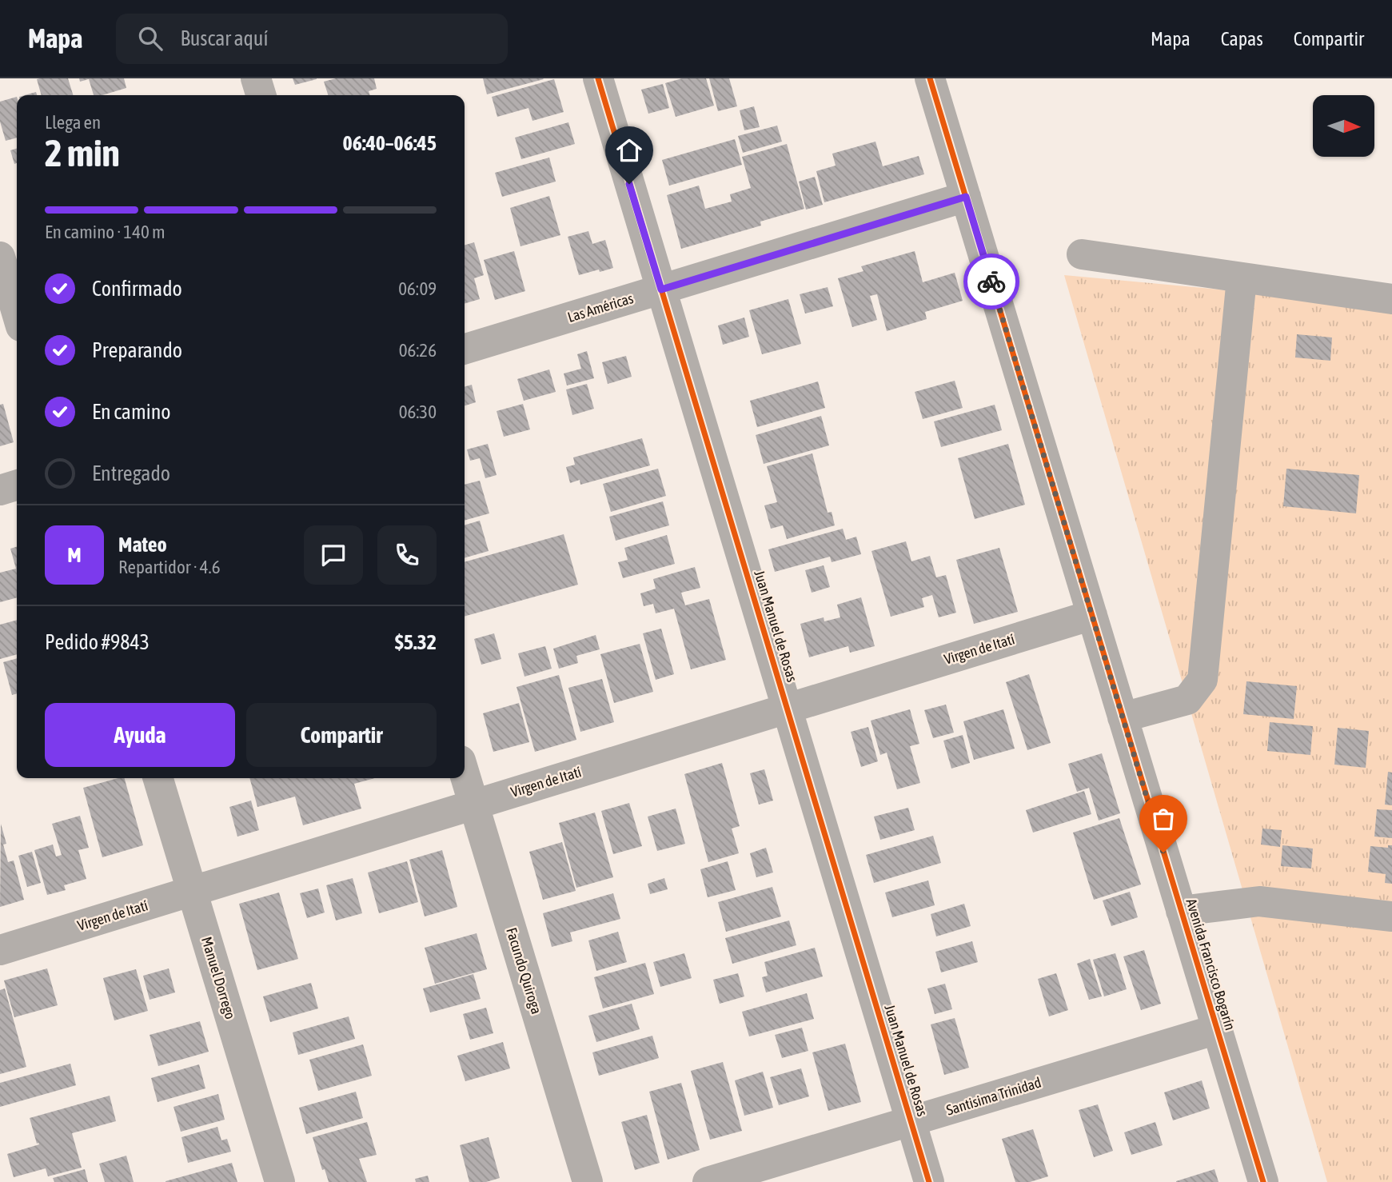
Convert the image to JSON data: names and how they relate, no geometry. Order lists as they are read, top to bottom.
{
  "streets": {
    "street": [
      "Las Américas",
      "Juan Manuel de Rosas",
      "Virgen de Itatí",
      "Avenida Francisco Bogarín",
      "Facundo Quiroga",
      "Manuel Dorrego",
      "Santisima Trinidad"
    ]
  },
  "crossings": [
    ["Las Américas", "Juan Manuel de Rosas"],
    ["Las Américas", "Avenida Francisco Bogarín"],
    ["Juan Manuel de Rosas", "Virgen de Itatí"],
    ["Juan Manuel de Rosas", "Santisima Trinidad"],
    ["Virgen de Itatí", "Avenida Francisco Bogarín"],
    ["Virgen de Itatí", "Facundo Quiroga"],
    ["Virgen de Itatí", "Manuel Dorrego"],
    ["Avenida Francisco Bogarín", "Santisima Trinidad"]
  ],
  "north": "right",
  "page": {
    "header": "Mapa",
    "search": "Buscar aquí",
    "nav": ["Mapa", "Capas", "Compartir"],
    "heading": ["2 min", "Llega en", "06:40–06:45"],
    "panel": [
      "Mateo",
      "Repartidor · 4.6",
      "Pedido #9843",
      "$5.32"
    ],
    "bar": "En camino · 140 m",
    "list": [
      ["Confirmado", "06:09"],
      ["Preparando", "06:26"],
      ["En camino", "06:30"],
      "Entregado"
    ],
    "round": "M",
    "buttons": ["Ayuda", "Compartir"]
  }
}
